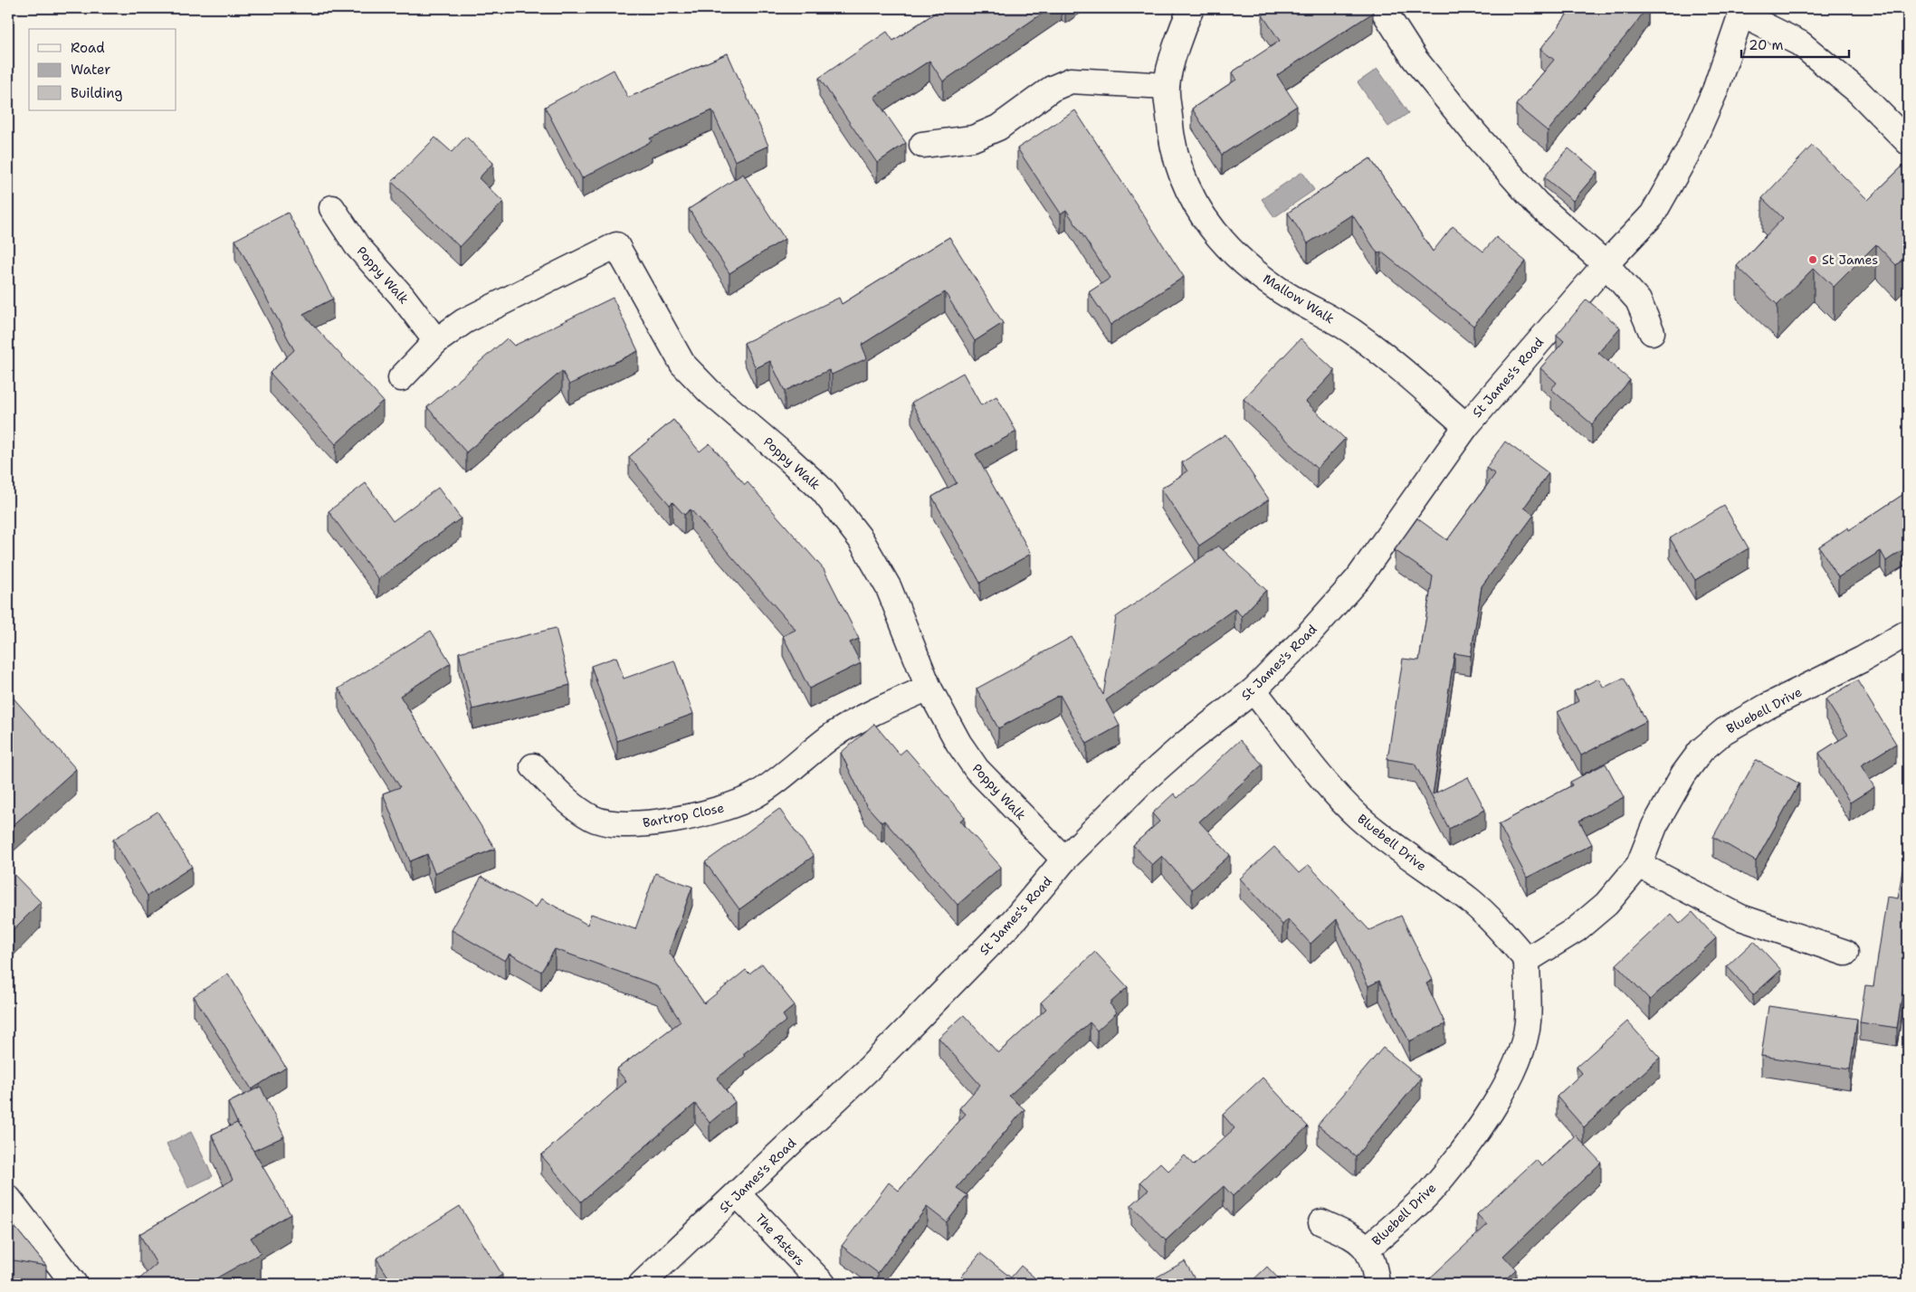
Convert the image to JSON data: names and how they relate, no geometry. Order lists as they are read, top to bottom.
{
  "streets": {
    "street": [
      "Poppy Walk",
      "Mallow Walk",
      "St James's Road",
      "Bluebell Drive",
      "Bartrop Close",
      "The Asters"
    ]
  },
  "crossings": [
    ["Poppy Walk", "St James's Road"],
    ["Poppy Walk", "Bartrop Close"],
    ["Mallow Walk", "St James's Road"],
    ["St James's Road", "Bluebell Drive"],
    ["St James's Road", "The Asters"]
  ],
  "places": ["St James"],
  "legend": ["Road", "Water", "Building"],
  "scale_bar": "20 m"
}
